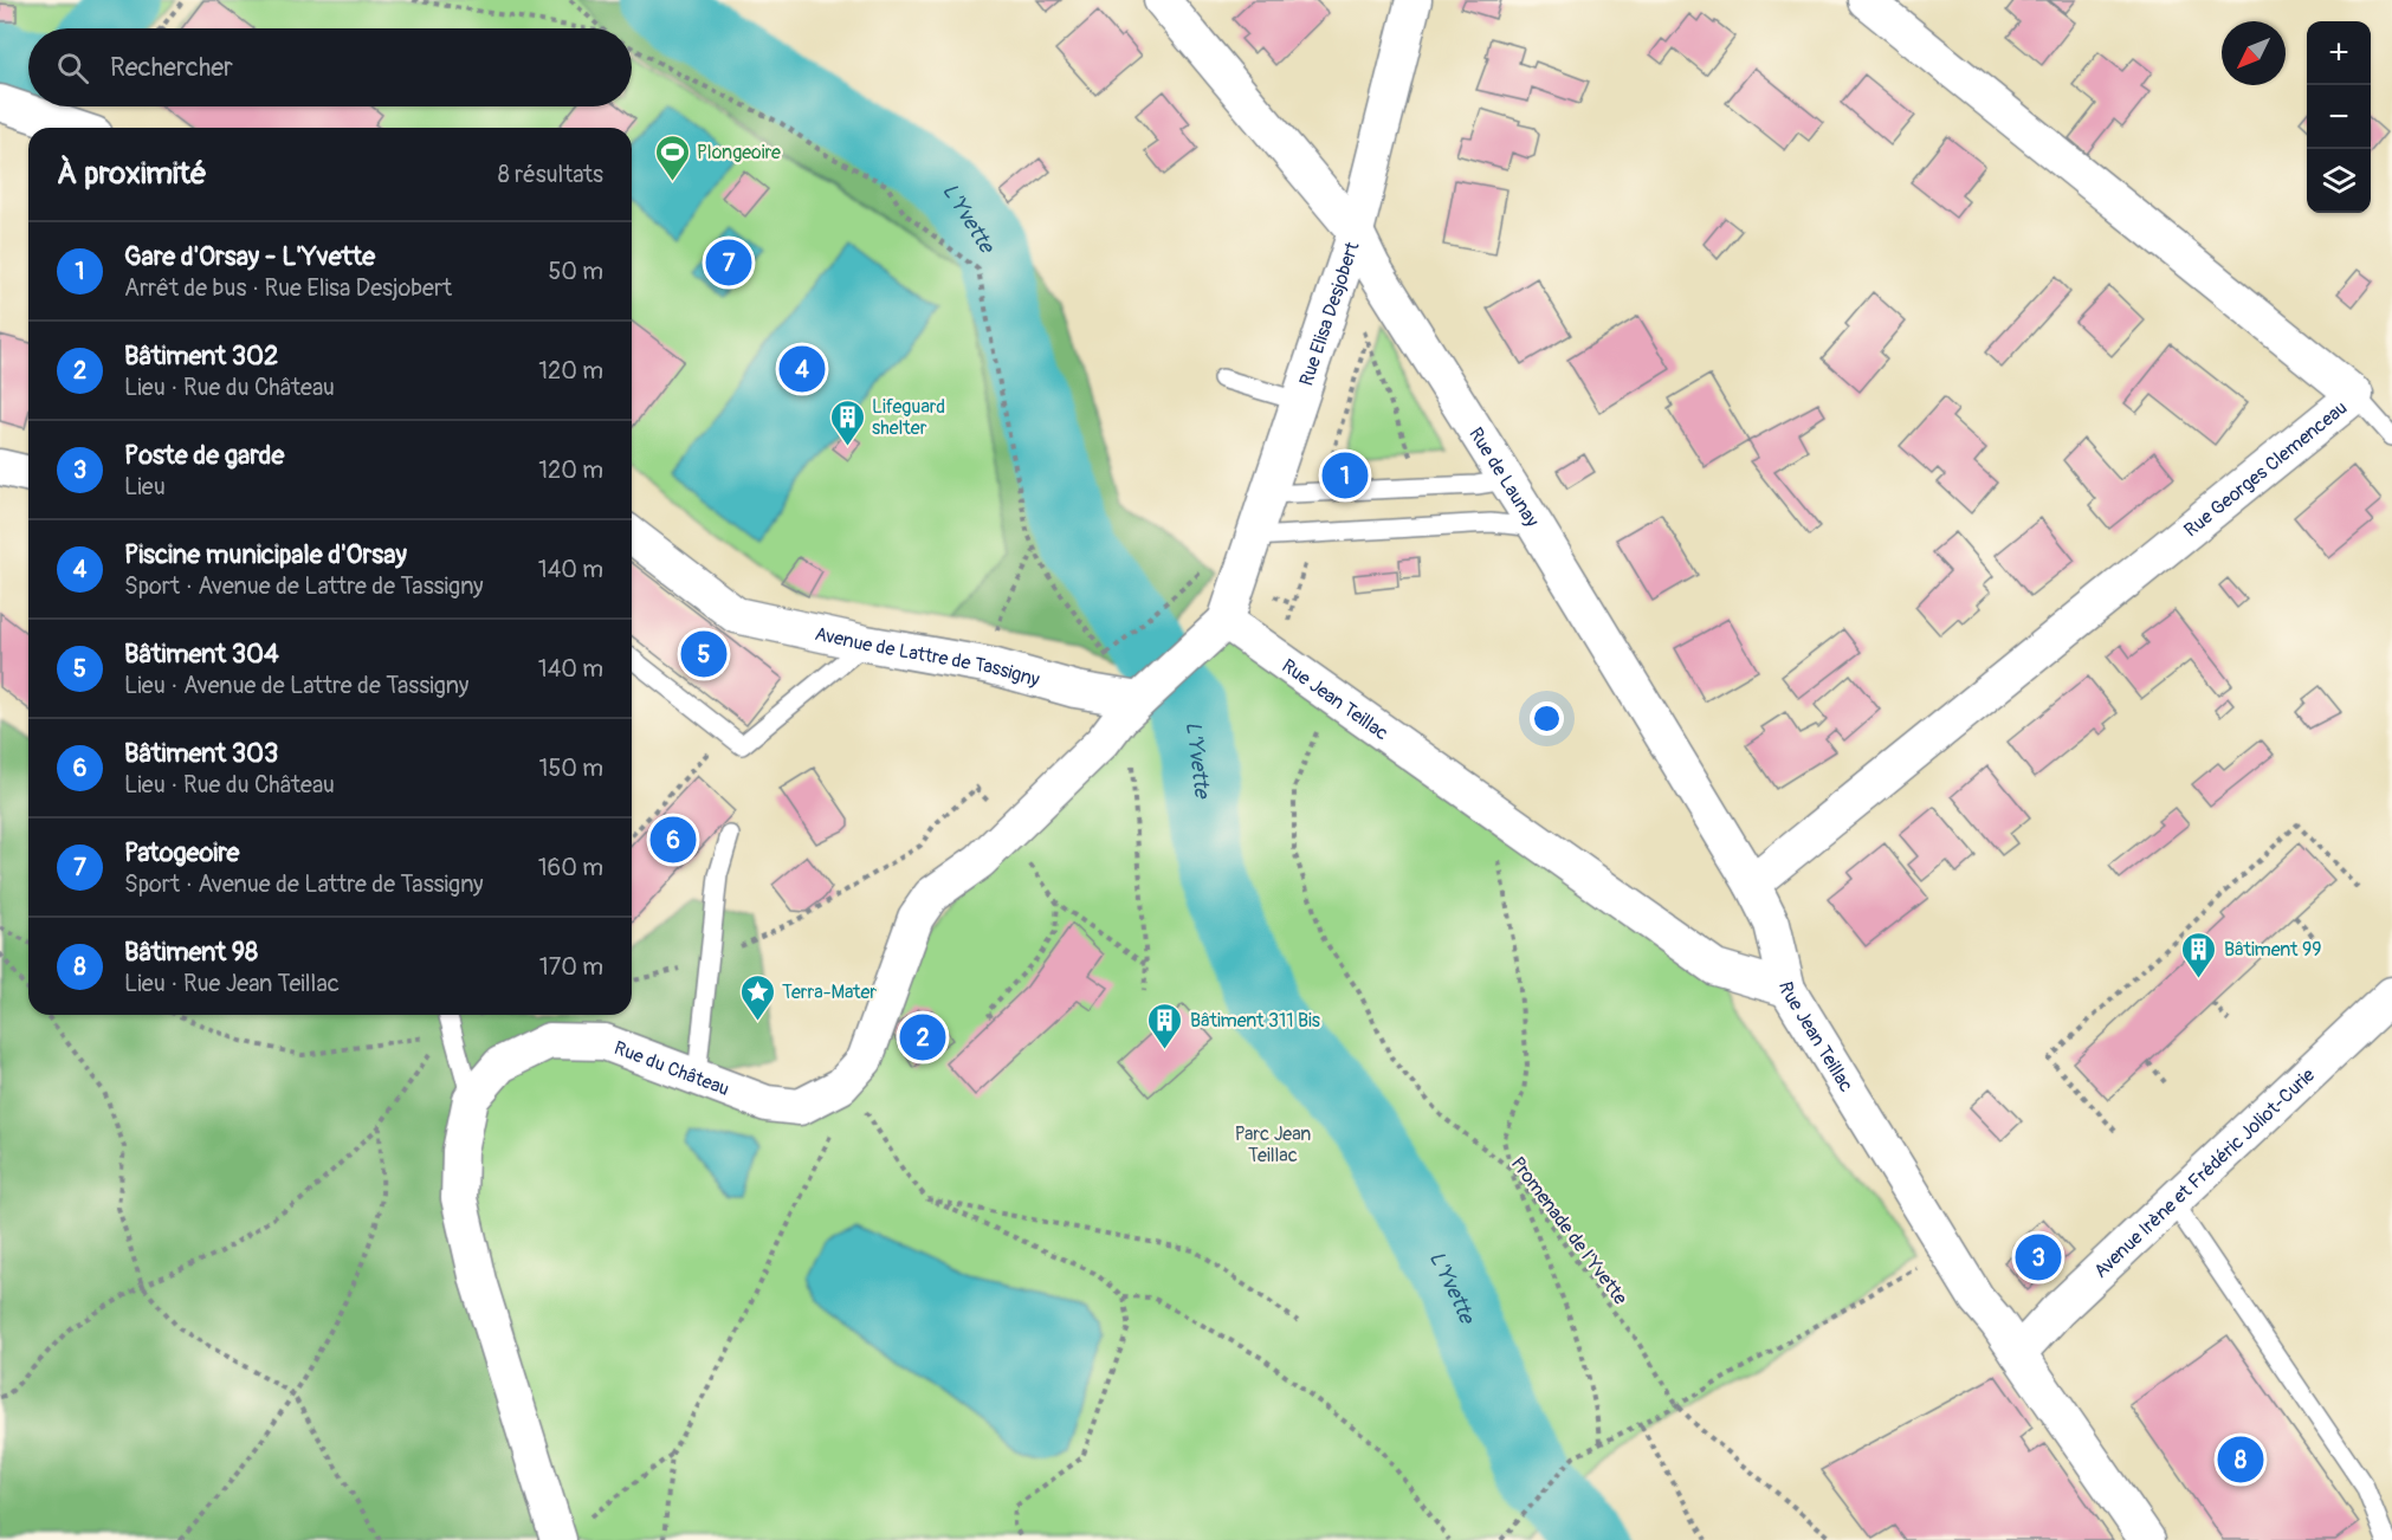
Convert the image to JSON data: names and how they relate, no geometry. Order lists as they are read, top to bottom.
{
  "streets": {
    "street": [
      "Rue Elisa Desjobert",
      "Rue Georges Clemenceau",
      "Rue de Launay",
      "Avenue de Lattre de Tassigny",
      "Rue Jean Teillac",
      "Rue du Château",
      "Avenue Irène et Frédéric Joliot-Curie"
    ],
    "path": ["Promenade de l'Yvette"]
  },
  "crossings": [
    ["Rue Elisa Desjobert", "Rue de Launay"],
    ["Rue Elisa Desjobert", "Rue Jean Teillac"],
    ["Rue Georges Clemenceau", "Rue de Launay"],
    ["Rue de Launay", "Rue Jean Teillac"],
    ["Avenue de Lattre de Tassigny", "Rue du Château"],
    ["Rue Jean Teillac", "Avenue Irène et Frédéric Joliot-Curie"]
  ],
  "water": ["L'Yvette"],
  "parks": ["Parc Jean Teillac"],
  "places": {
    "sports": ["Plongeoire"],
    "building": ["Lifeguard shelter", "Bâtiment 99", "Bâtiment 311 Bis"],
    "place": ["Terra-Mater"]
  },
  "north": "bottom left",
  "page": {
    "map_buttons": ["+", "−"],
    "search": "Rechercher",
    "heading": ["À proximité", "8 résultats"],
    "list": [
      {
        "mark": "1",
        "name": "Gare d'Orsay - L'Yvette",
        "note": "Arrêt de bus · Rue Elisa Desjobert",
        "value": "50 m"
      },
      {
        "mark": "2",
        "name": "Bâtiment 302",
        "note": "Lieu · Rue du Château",
        "value": "120 m"
      },
      {
        "mark": "3",
        "name": "Poste de garde",
        "note": "Lieu",
        "value": "120 m"
      },
      {
        "mark": "4",
        "name": "Piscine municipale d'Orsay",
        "note": "Sport · Avenue de Lattre de Tassigny",
        "value": "140 m"
      },
      {
        "mark": "5",
        "name": "Bâtiment 304",
        "note": "Lieu · Avenue de Lattre de Tassigny",
        "value": "140 m"
      },
      {
        "mark": "6",
        "name": "Bâtiment 303",
        "note": "Lieu · Rue du Château",
        "value": "150 m"
      },
      {
        "mark": "7",
        "name": "Patogeoire",
        "note": "Sport · Avenue de Lattre de Tassigny",
        "value": "160 m"
      },
      {
        "mark": "8",
        "name": "Bâtiment 98",
        "note": "Lieu · Rue Jean Teillac",
        "value": "170 m"
      }
    ],
    "pins": [
      "7",
      "4",
      "1",
      "5",
      "6",
      "2",
      "3",
      "8"
    ]
  }
}
